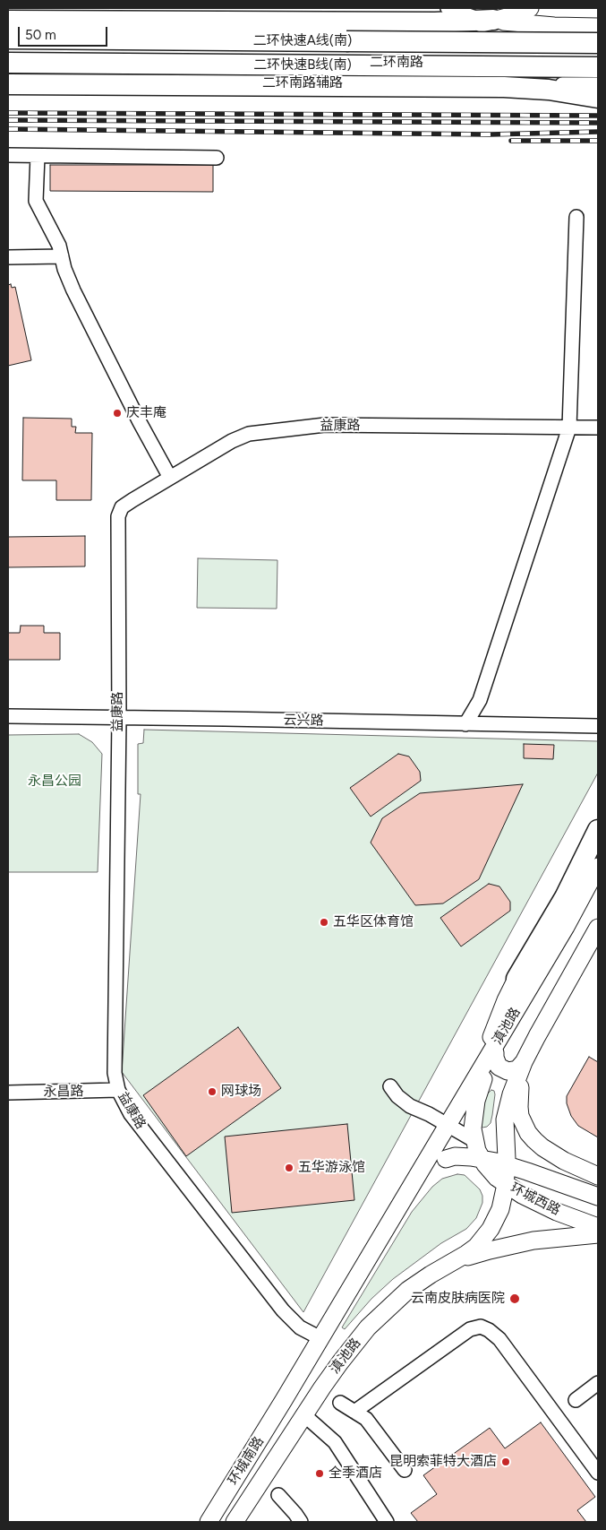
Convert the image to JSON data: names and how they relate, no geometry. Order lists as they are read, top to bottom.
{
  "streets": {
    "highway": ["二环快速A线(南)", "二环快速B线(南)"],
    "main road": [
      "二环南路",
      "滇池路",
      "环城西路",
      "环城南路"
    ],
    "street": [
      "二环南路辅路",
      "益康路",
      "云兴路",
      "永昌路"
    ]
  },
  "crossings": [
    ["益康路", "云兴路"],
    ["益康路", "永昌路"],
    ["益康路", "环城南路"],
    ["滇池路", "环城西路"],
    ["滇池路", "环城南路"]
  ],
  "parks": ["永昌公园"],
  "places": [
    "庆丰庵",
    "五华区体育馆",
    "网球场",
    "五华游泳馆",
    "云南皮肤病医院",
    "昆明索菲特大酒店",
    "全季酒店"
  ],
  "scale_bar": "50 m"
}
